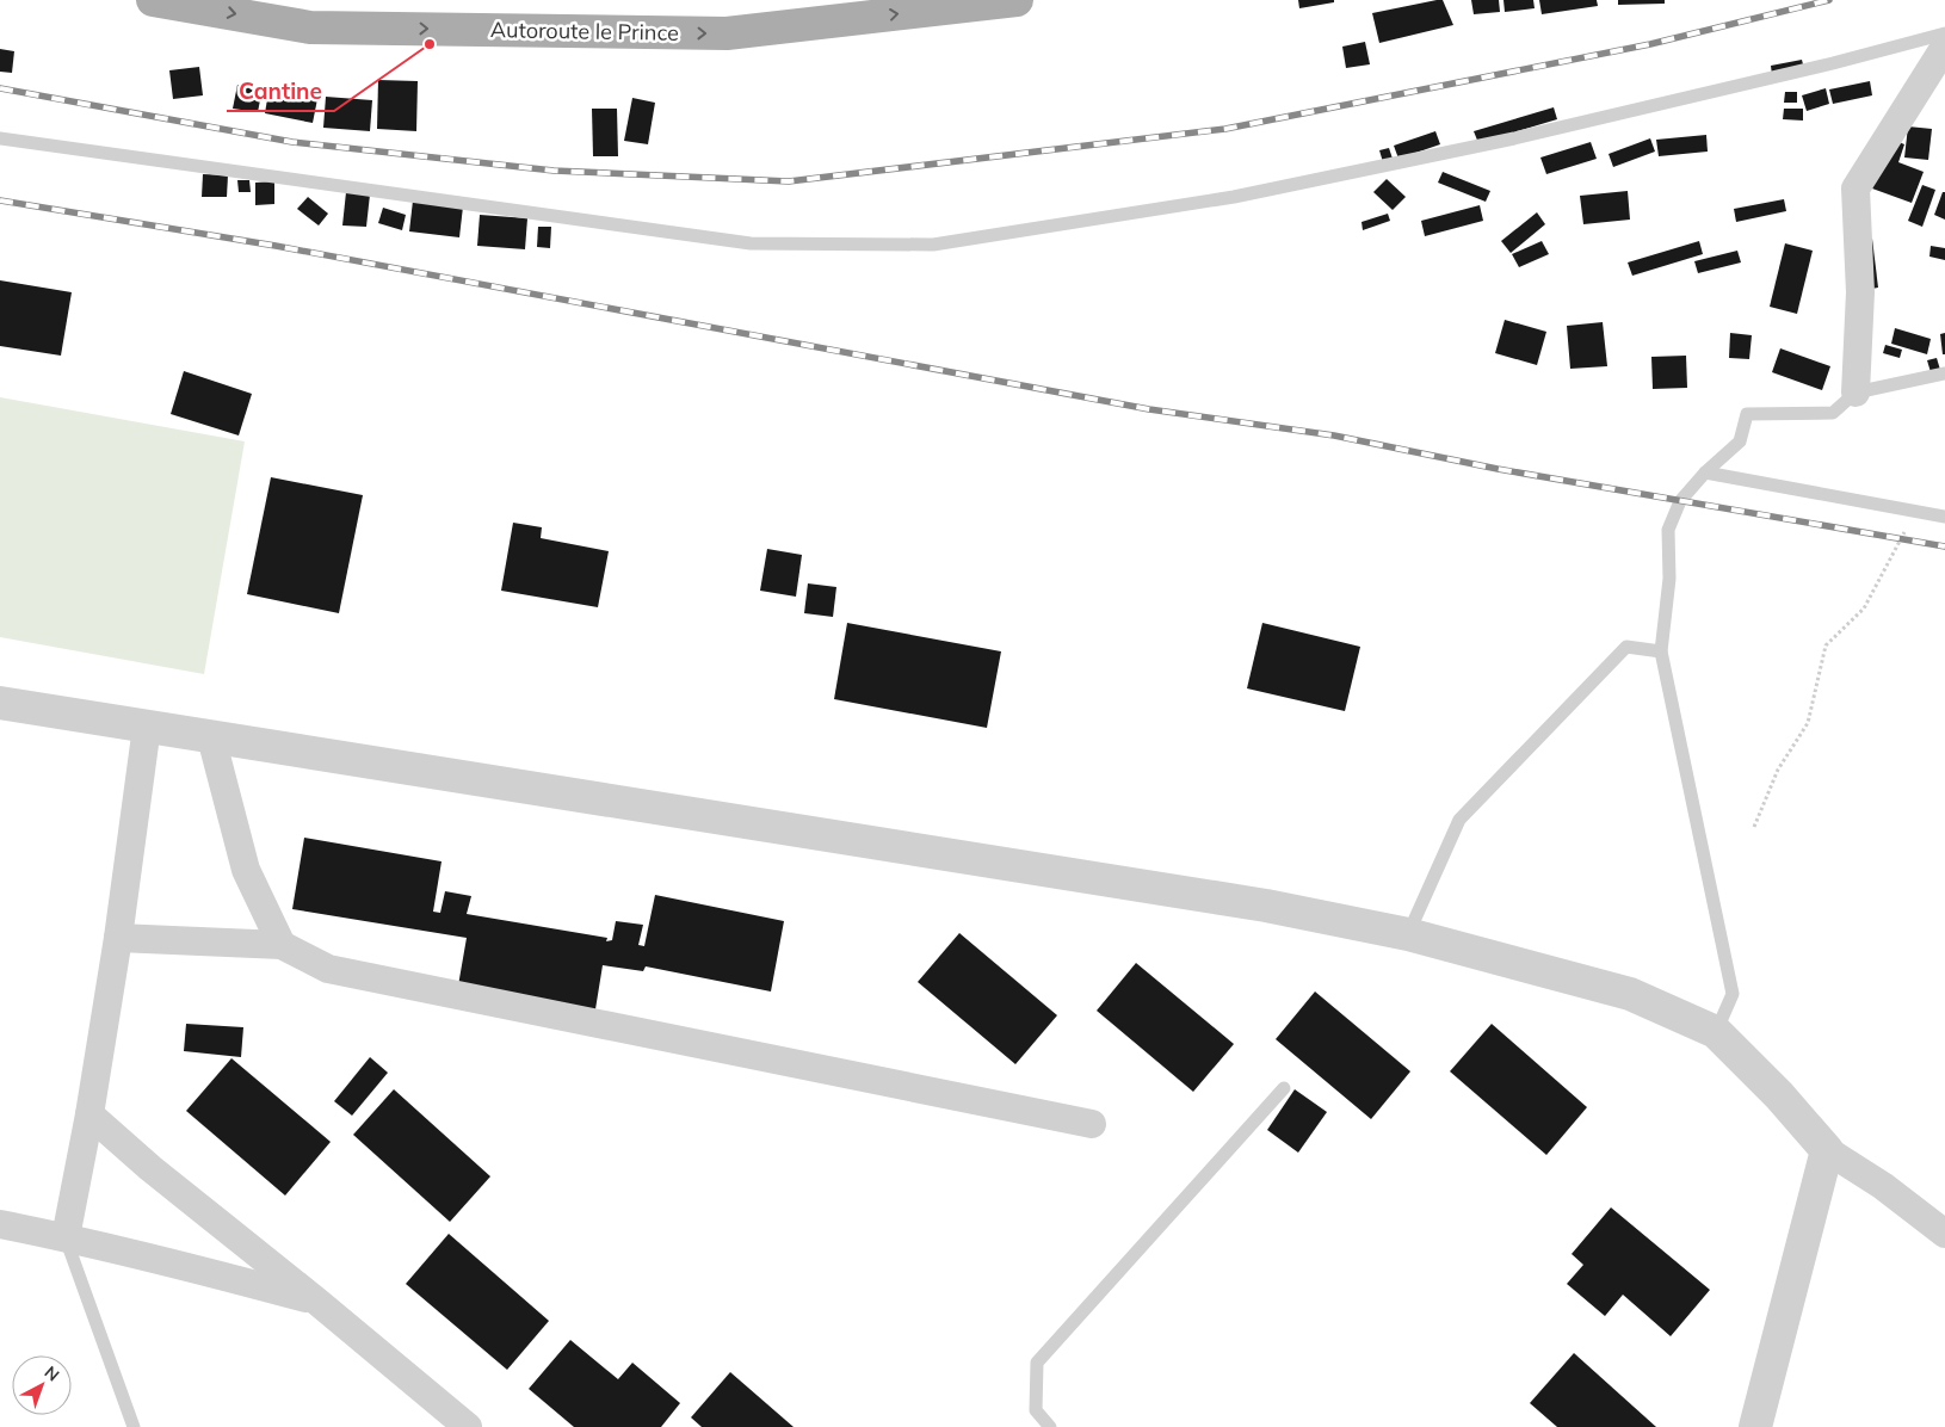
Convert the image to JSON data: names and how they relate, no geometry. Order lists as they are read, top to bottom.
{
  "streets": {
    "main road": ["Autoroute le Prince"]
  },
  "one_way": ["Autoroute le Prince"],
  "places": ["Cantine"],
  "north": "top right"
}
